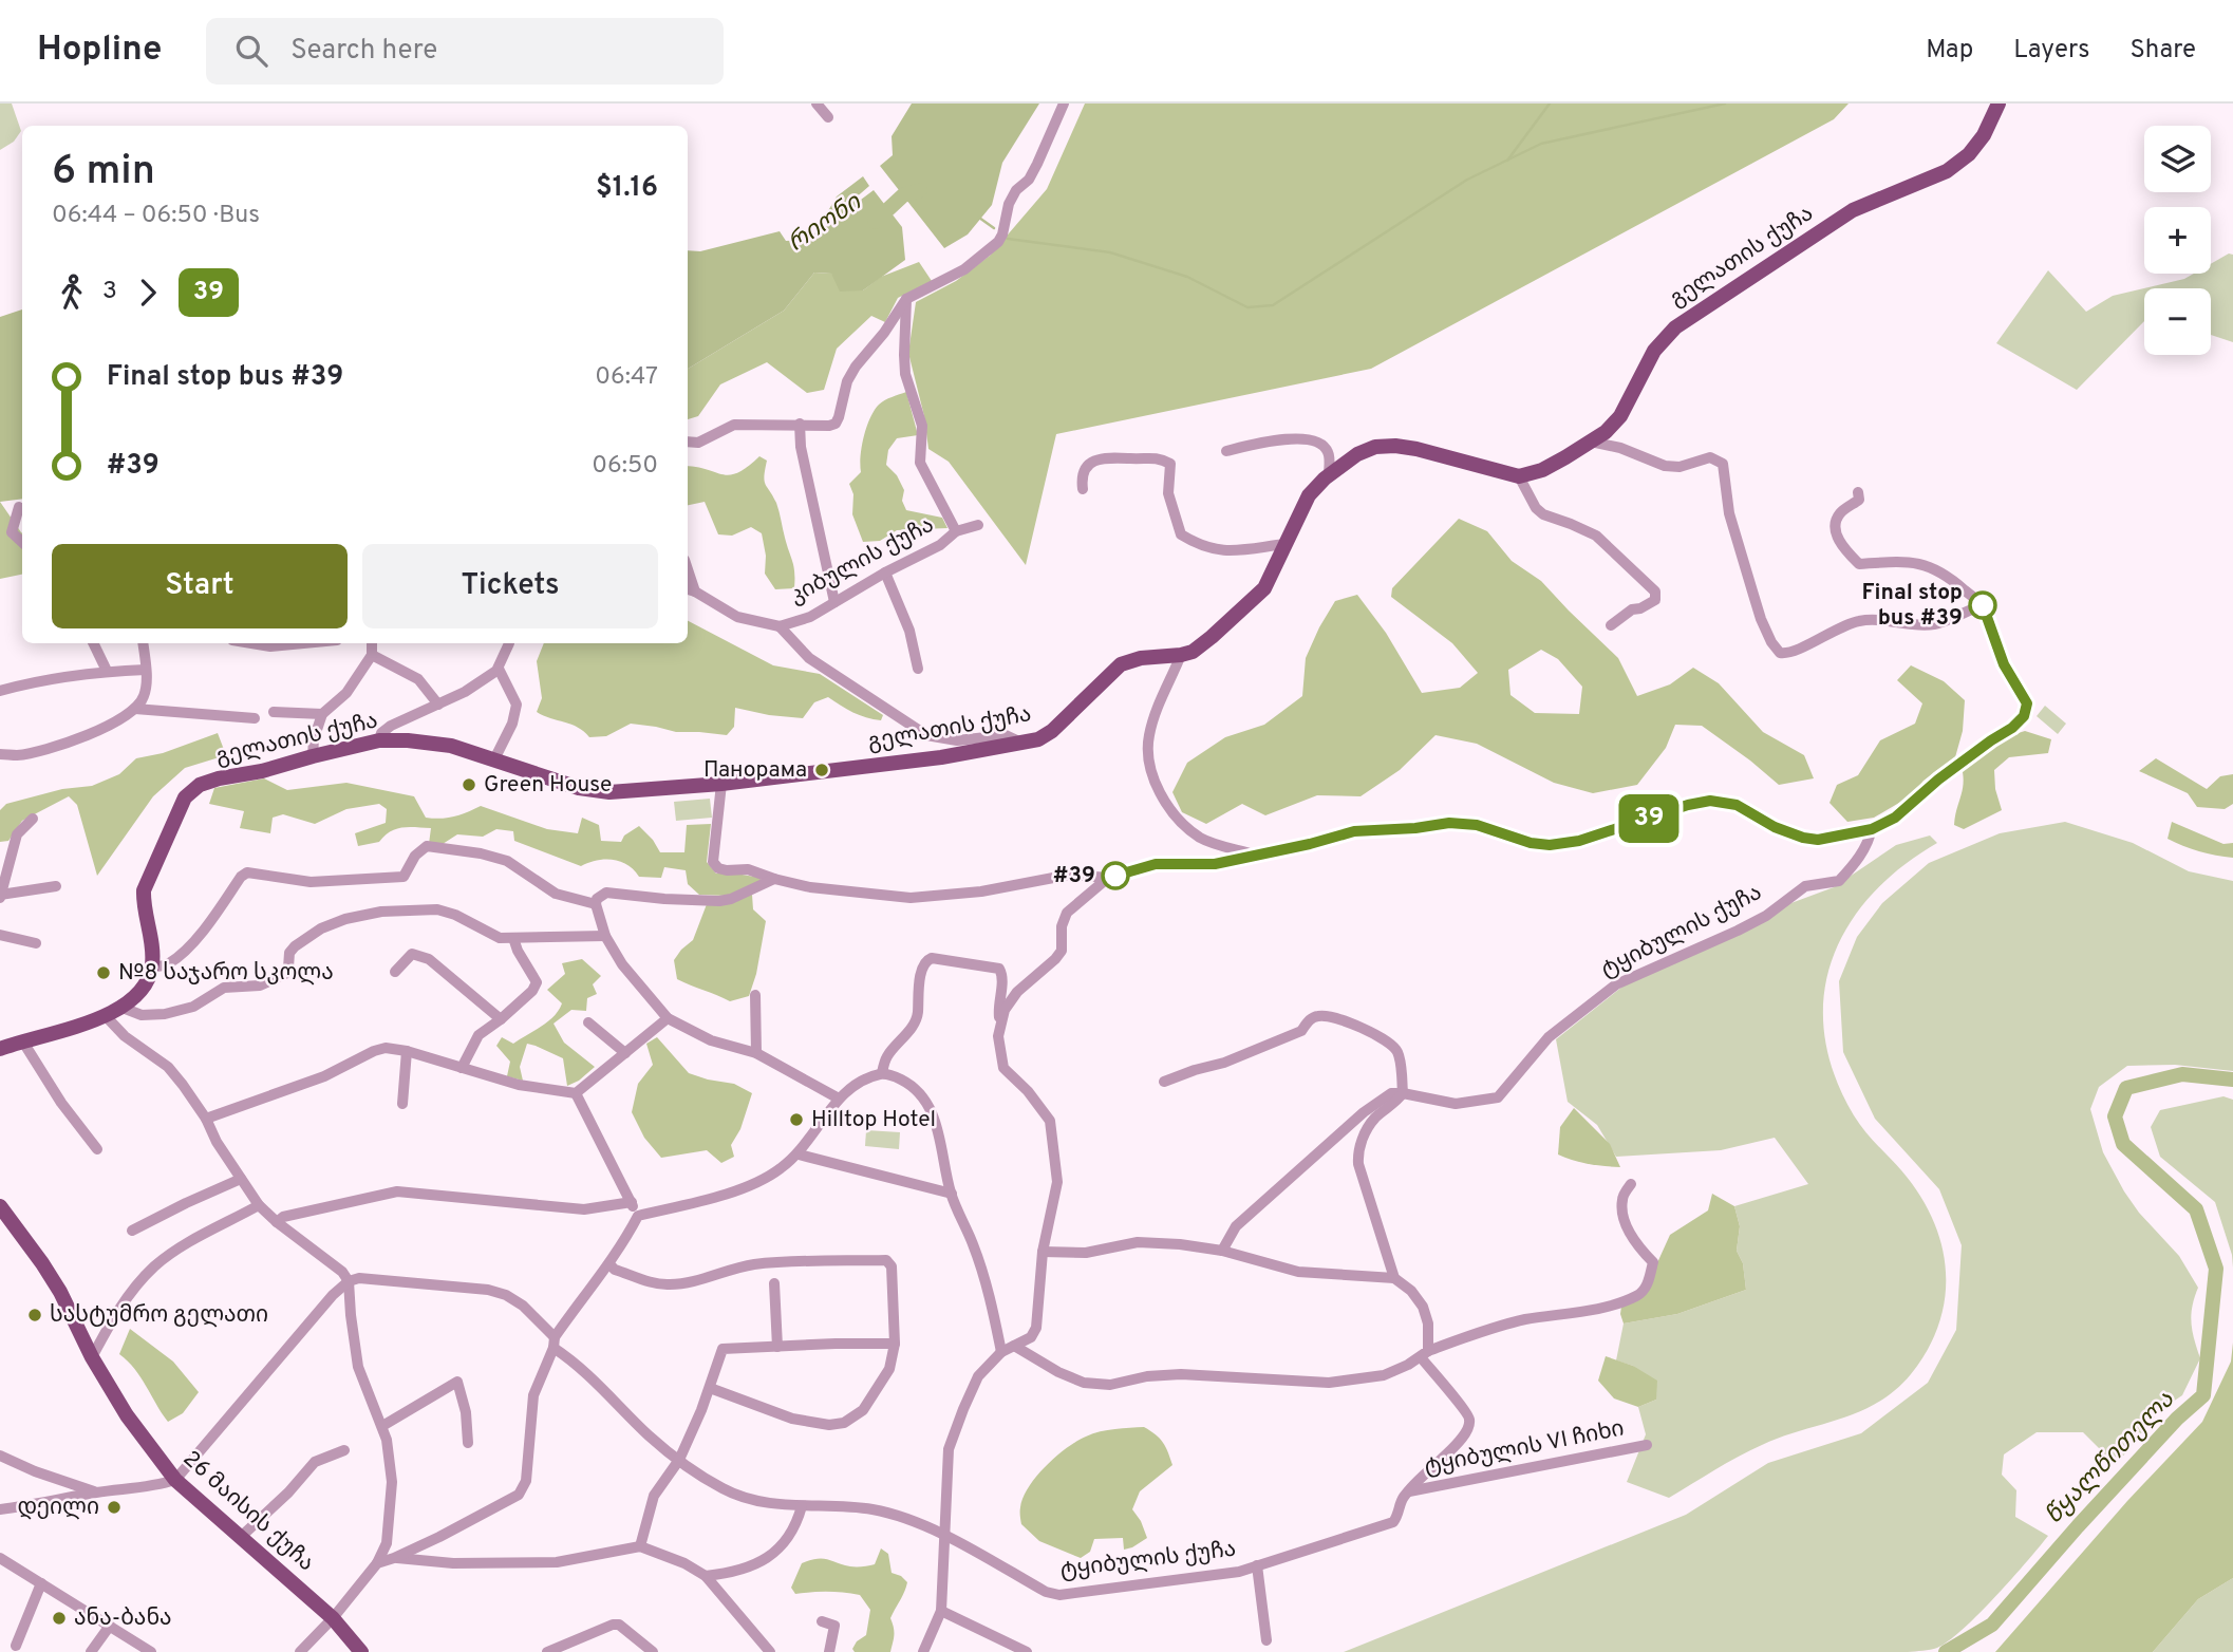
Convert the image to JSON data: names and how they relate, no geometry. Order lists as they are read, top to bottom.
{
  "streets": {
    "main road": ["გელათის ქუჩა", "26 მაისის ქუჩა"],
    "street": ["კიბულის ქუჩა", "ტყიბულის ქუჩა", "ტყიბულის VI ჩიხი"]
  },
  "crossings": [
    ["ტყიბულის ქუჩა", "ტყიბულის VI ჩიხი"]
  ],
  "water": ["რიონი", "წყალწითელა"],
  "places": [
    "Final stop bus #39",
    "Панорама",
    "Green House",
    "#39",
    "№8 საჯარო სკოლა",
    "Hilltop Hotel",
    "სასტუმრო გელათი",
    "დეილი",
    "ანა-ბანა"
  ],
  "lines": ["bus line 39"],
  "page": {
    "header": "Hopline",
    "search": "Search here",
    "nav": ["Map", "Layers", "Share"],
    "on_map": "39",
    "map_buttons": ["+", "−"],
    "heading": ["6 min", "06:44 – 06:50 · Bus", "$1.16"],
    "legs": ["3", "39"],
    "list": [
      {
        "name": "Final stop bus #39",
        "value": "06:47"
      },
      {
        "name": "#39",
        "value": "06:50"
      }
    ],
    "buttons": ["Start", "Tickets"]
  }
}
